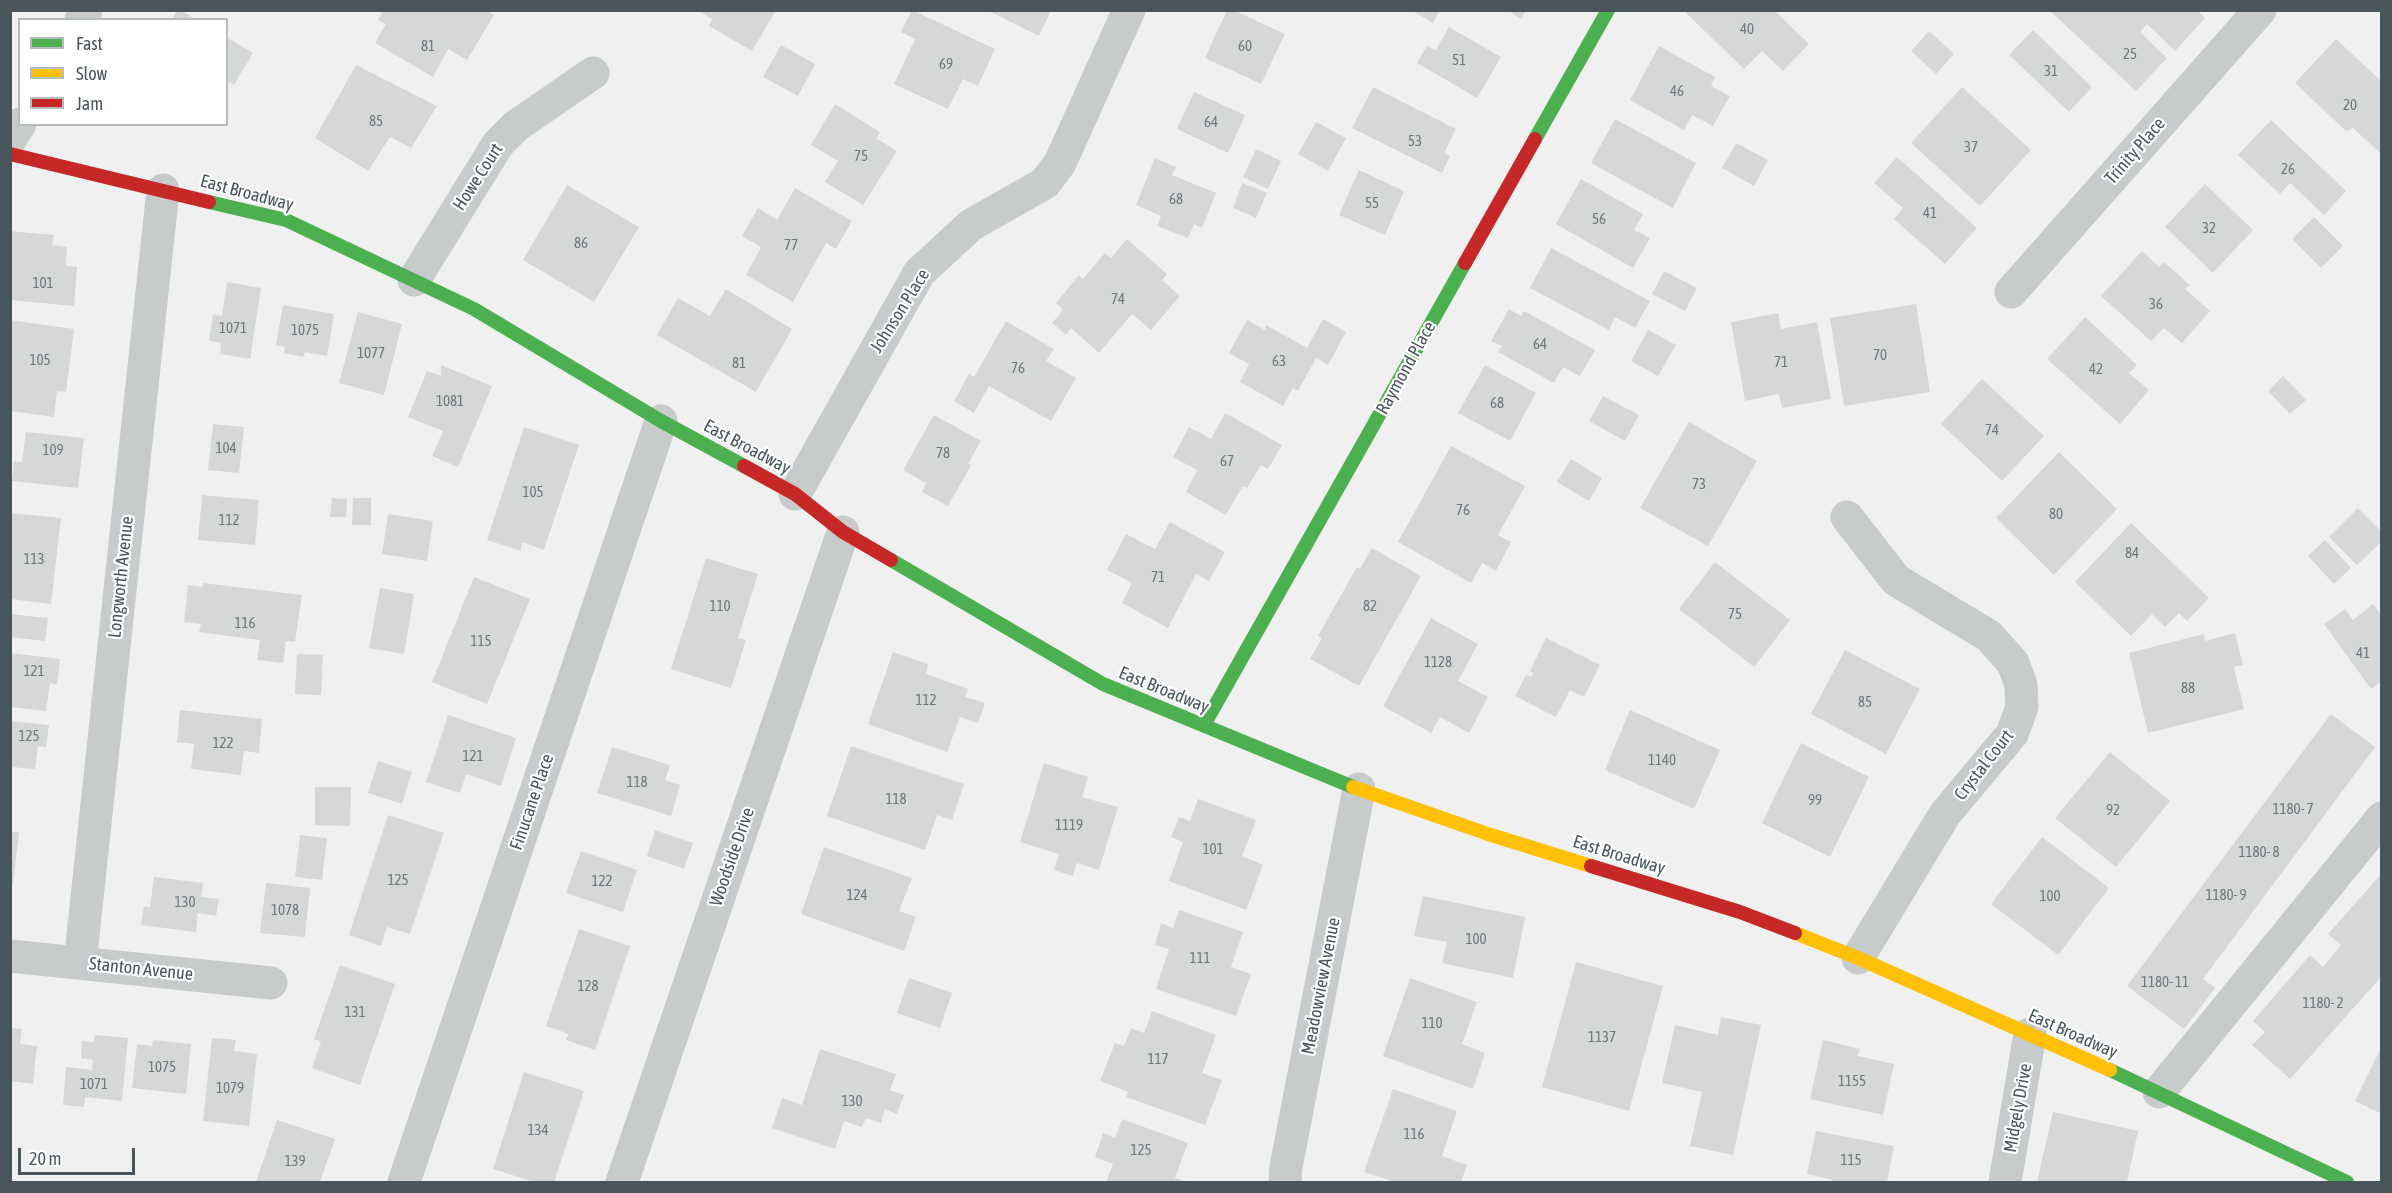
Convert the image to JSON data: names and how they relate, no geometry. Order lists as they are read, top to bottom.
{
  "streets": {
    "street": [
      "Trinity Place",
      "Howe Court",
      "East Broadway",
      "Johnson Place",
      "Raymond Place",
      "Longworth Avenue",
      "Crystal Court",
      "Finucane Place",
      "Woodside Drive",
      "Stanton Avenue",
      "Meadowview Avenue",
      "Midgely Drive"
    ]
  },
  "crossings": [
    ["Howe Court", "East Broadway"],
    ["East Broadway", "Johnson Place"],
    ["East Broadway", "Raymond Place"],
    ["East Broadway", "Longworth Avenue"],
    ["East Broadway", "Crystal Court"],
    ["East Broadway", "Finucane Place"],
    ["East Broadway", "Woodside Drive"],
    ["East Broadway", "Meadowview Avenue"],
    ["East Broadway", "Midgely Drive"],
    ["Longworth Avenue", "Stanton Avenue"]
  ],
  "house_numbers": [
    "40",
    "81",
    "60",
    "25",
    "51",
    "69",
    "31",
    "46",
    "20",
    "85",
    "64",
    "53",
    "37",
    "75",
    "26",
    "68",
    "55",
    "41",
    "56",
    "32",
    "86",
    "77",
    "101",
    "74",
    "36",
    "1071",
    "1075",
    "64",
    "1077",
    "70",
    "105",
    "63",
    "71",
    "81",
    "76",
    "42",
    "1081",
    "68",
    "74",
    "104",
    "109",
    "78",
    "67",
    "73",
    "105",
    "76",
    "80",
    "112",
    "84",
    "113",
    "71",
    "110",
    "82",
    "75",
    "116",
    "115",
    "41",
    "1128",
    "121",
    "88",
    "112",
    "85",
    "125",
    "122",
    "121",
    "1140",
    "118",
    "118",
    "99",
    "1180- 7",
    "92",
    "1119",
    "101",
    "1180- 8",
    "125",
    "122",
    "124",
    "1180- 9",
    "100",
    "130",
    "1078",
    "100",
    "111",
    "1180- 11",
    "128",
    "1180- 2",
    "131",
    "110",
    "1137",
    "117",
    "1075",
    "1155",
    "1071",
    "1079",
    "130",
    "134",
    "116",
    "125",
    "115",
    "139"
  ],
  "legend": ["Fast", "Slow", "Jam"],
  "scale_bar": "20 m"
}
